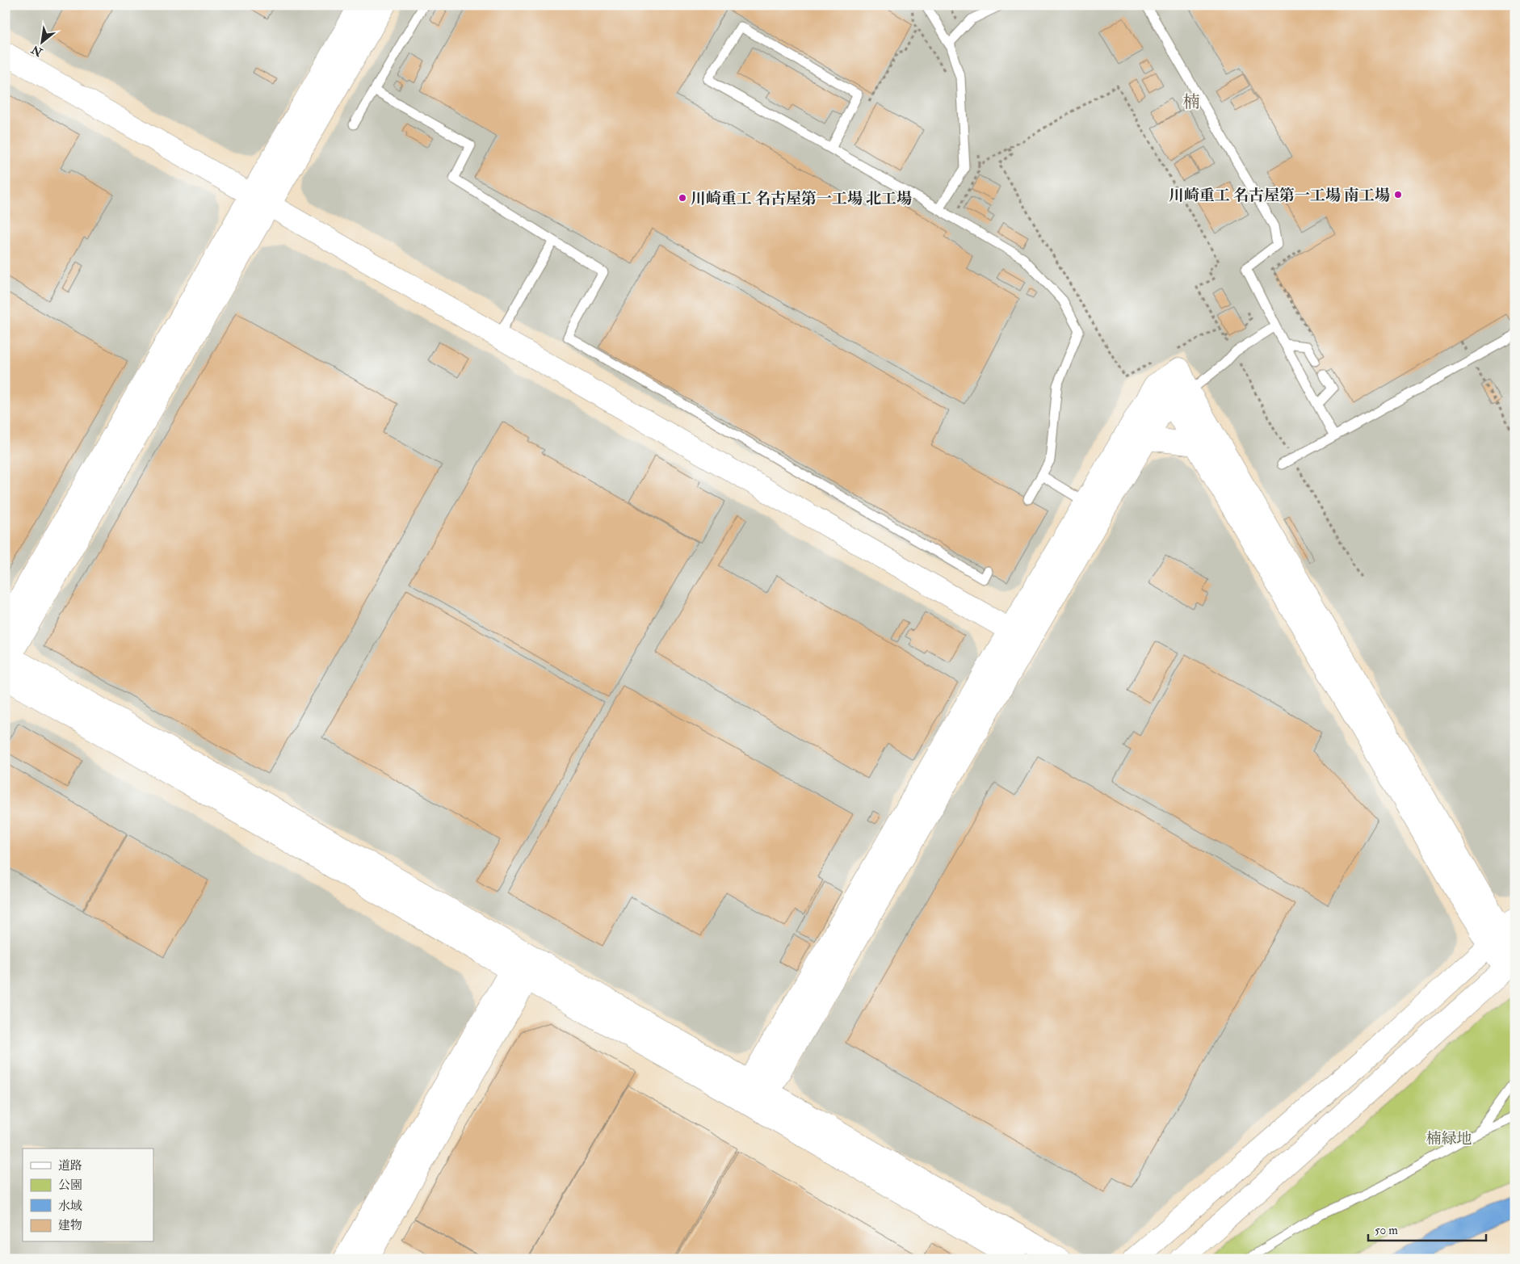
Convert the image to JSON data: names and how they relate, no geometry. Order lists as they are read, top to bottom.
{
  "districts": ["楠"],
  "parks": ["楠緑地"],
  "places": ["川崎重工 名古屋第一工場 南工場", "川崎重工 名古屋第一工場 北工場"],
  "legend": [
    "道路",
    "公園",
    "水域",
    "建物"
  ],
  "scale_bar": "50 m",
  "north": "bottom left"
}
